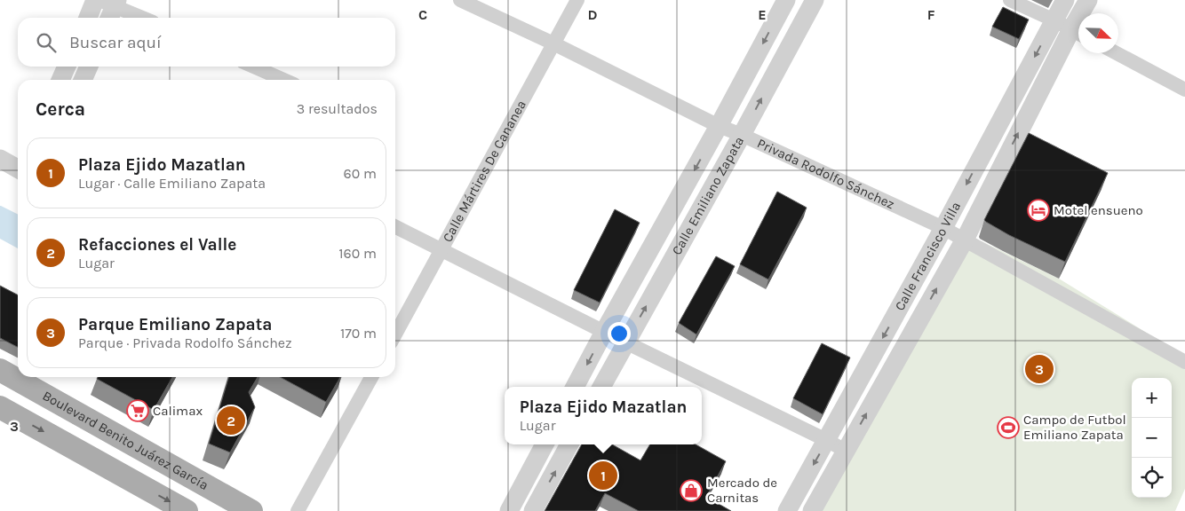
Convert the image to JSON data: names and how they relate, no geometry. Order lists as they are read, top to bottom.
{
  "streets": {
    "main road": ["Boulevard Benito Juárez García"],
    "street": [
      "Calle Mártires De Cananea",
      "Privada Rodolfo Sánchez",
      "Calle Emiliano Zapata",
      "Calle Francisco Villa"
    ]
  },
  "crossings": [
    ["Calle Mártires De Cananea", "Privada Rodolfo Sánchez"],
    ["Privada Rodolfo Sánchez", "Calle Emiliano Zapata"],
    ["Privada Rodolfo Sánchez", "Calle Francisco Villa"]
  ],
  "places": {
    "hotel": ["Motel ensueno"],
    "supermarket": ["Calimax"],
    "sports": ["Campo de Futbol Emiliano Zapata"],
    "shop": ["Mercado de Carnitas"]
  },
  "north": "bottom right",
  "page": {
    "search": "Buscar aquí",
    "heading": ["Cerca", "3 resultados"],
    "list": [
      {
        "mark": "1",
        "name": "Plaza Ejido Mazatlan",
        "note": "Lugar · Calle Emiliano Zapata",
        "value": "60 m"
      },
      {
        "mark": "2",
        "name": "Refacciones el Valle",
        "note": "Lugar",
        "value": "160 m"
      },
      {
        "mark": "3",
        "name": "Parque Emiliano Zapata",
        "note": "Parque · Privada Rodolfo Sánchez",
        "value": "170 m"
      }
    ],
    "pins": ["3", "2", "1"],
    "map_buttons": ["+", "−"],
    "popup": ["Plaza Ejido Mazatlan", "Lugar"]
  },
  "grid": {
    "columns": [
      "C",
      "D",
      "E",
      "F"
    ],
    "rows": ["3"]
  }
}
